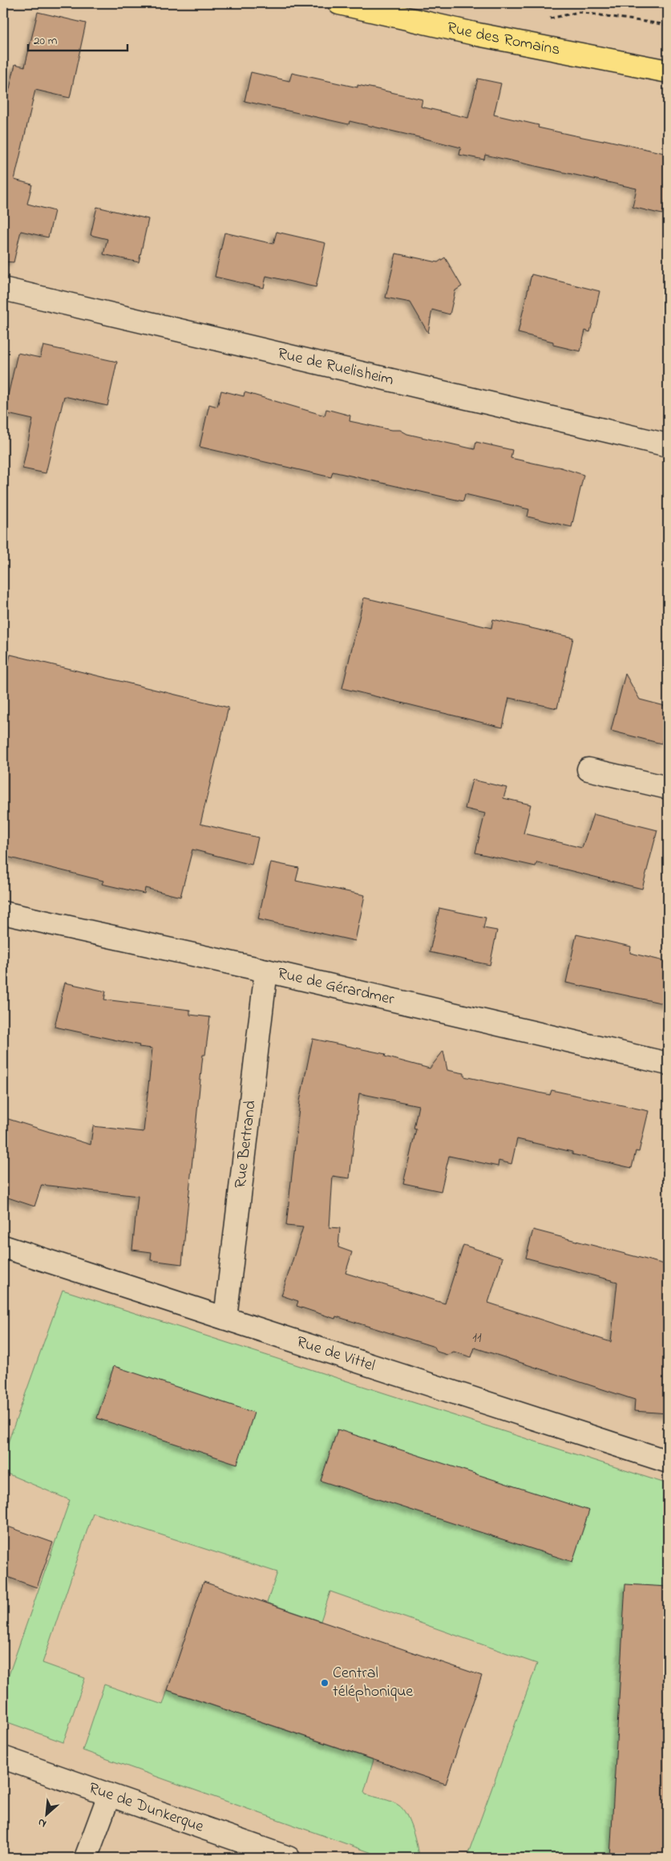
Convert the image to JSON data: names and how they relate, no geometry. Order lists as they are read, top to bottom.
{
  "streets": {
    "main road": ["Rue des Romains"],
    "street": [
      "Rue de Ruelisheim",
      "Rue de Gérardmer",
      "Rue Bertrand",
      "Rue de Vittel",
      "Rue de Dunkerque"
    ]
  },
  "crossings": [
    ["Rue de Gérardmer", "Rue Bertrand"],
    ["Rue Bertrand", "Rue de Vittel"]
  ],
  "places": ["Central téléphonique"],
  "house_numbers": ["11"],
  "scale_bar": "20 m",
  "north": "bottom left"
}
